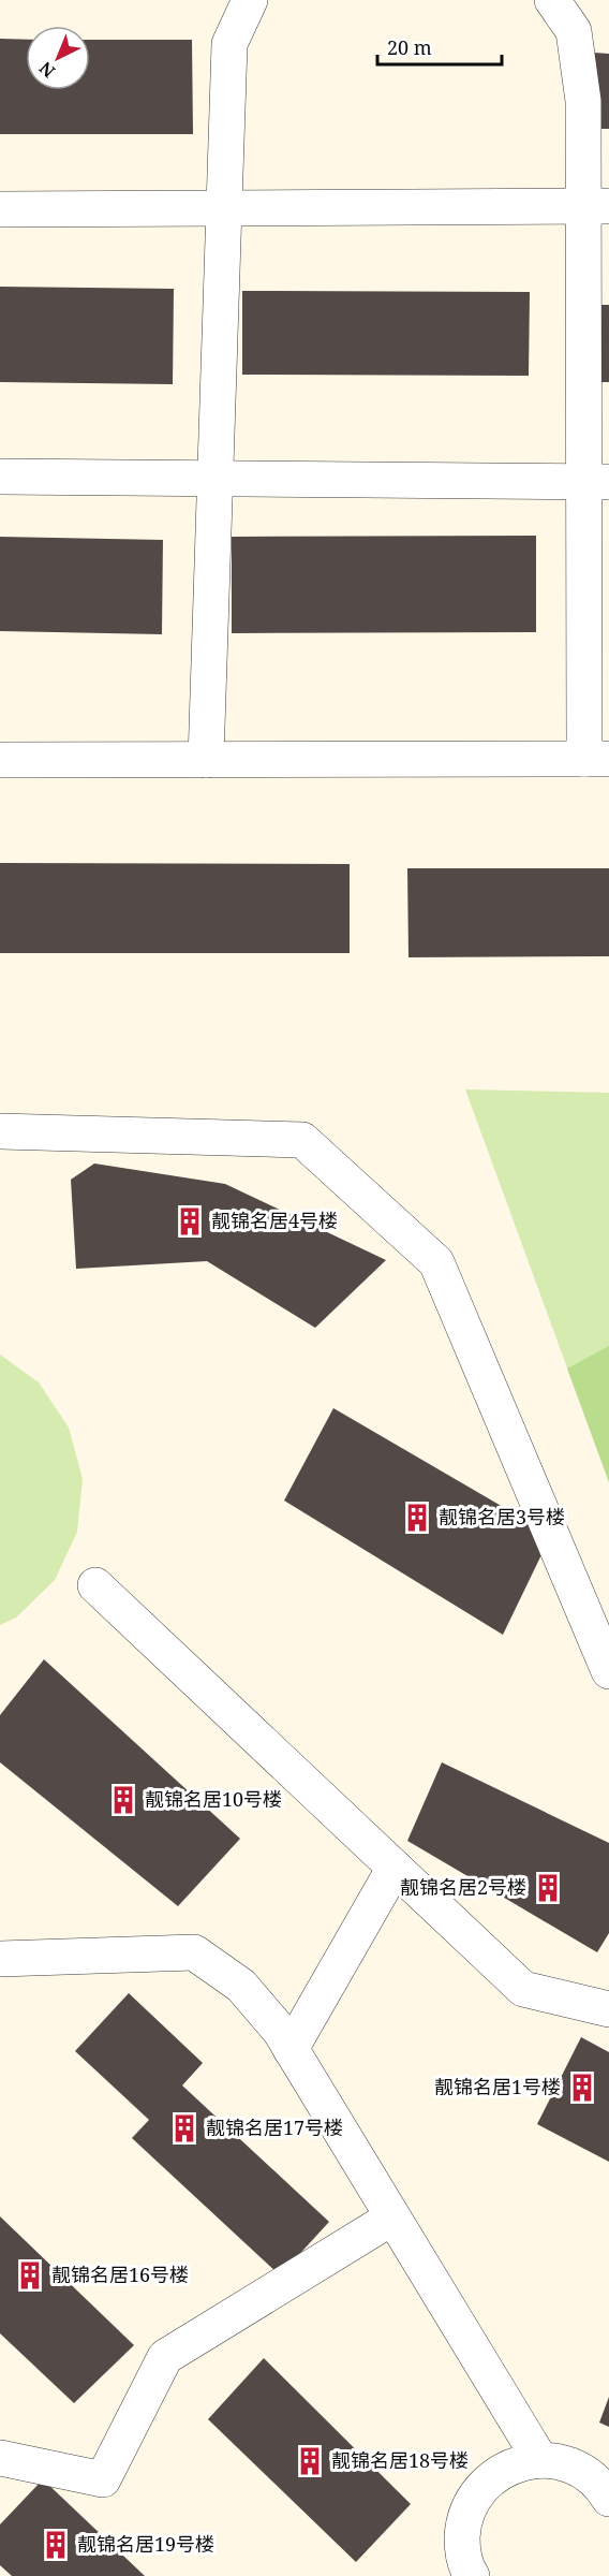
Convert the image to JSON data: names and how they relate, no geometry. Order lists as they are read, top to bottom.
{
  "places": {
    "building": [
      "靓锦名居4号楼",
      "靓锦名居3号楼",
      "靓锦名居10号楼",
      "靓锦名居2号楼",
      "靓锦名居1号楼",
      "靓锦名居17号楼",
      "靓锦名居16号楼",
      "靓锦名居18号楼",
      "靓锦名居19号楼"
    ]
  },
  "scale_bar": "20 m",
  "north": "bottom left"
}
